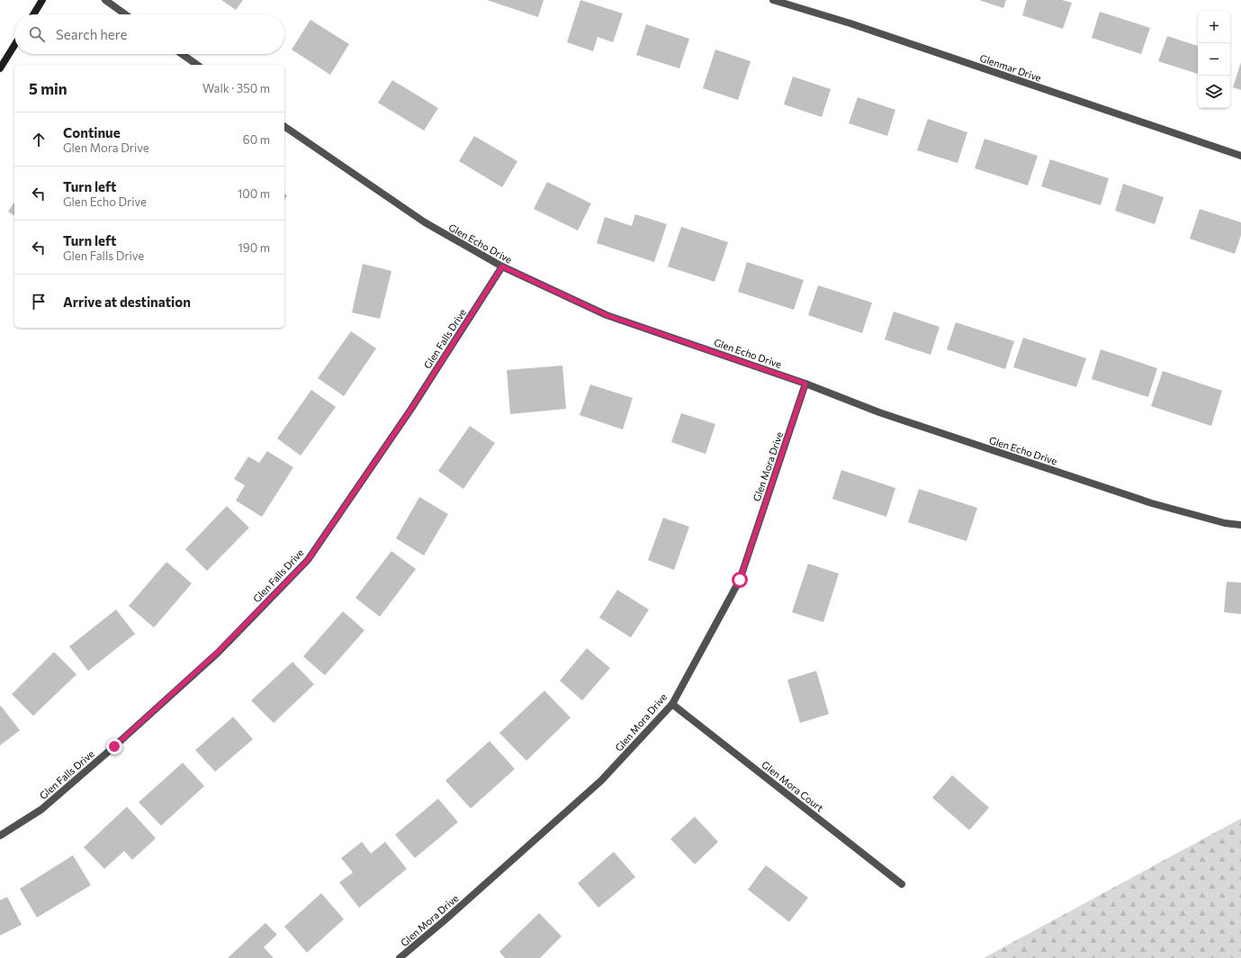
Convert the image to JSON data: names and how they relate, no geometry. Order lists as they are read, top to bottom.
{
  "streets": {
    "street": [
      "Glenmar Drive",
      "Glen Echo Drive",
      "Glen Falls Drive",
      "Glen Mora Drive",
      "Glen Mora Court"
    ]
  },
  "crossings": [
    ["Glen Echo Drive", "Glen Falls Drive"],
    ["Glen Echo Drive", "Glen Mora Drive"],
    ["Glen Mora Drive", "Glen Mora Court"]
  ],
  "page": {
    "map_buttons": ["+", "−"],
    "search": "Search here",
    "heading": ["5 min", "Walk · 350 m"],
    "list": [
      ["Continue", "Glen Mora Drive", "60 m"],
      ["Turn left", "Glen Echo Drive", "100 m"],
      ["Turn left", "Glen Falls Drive", "190 m"],
      "Arrive at destination"
    ]
  }
}
